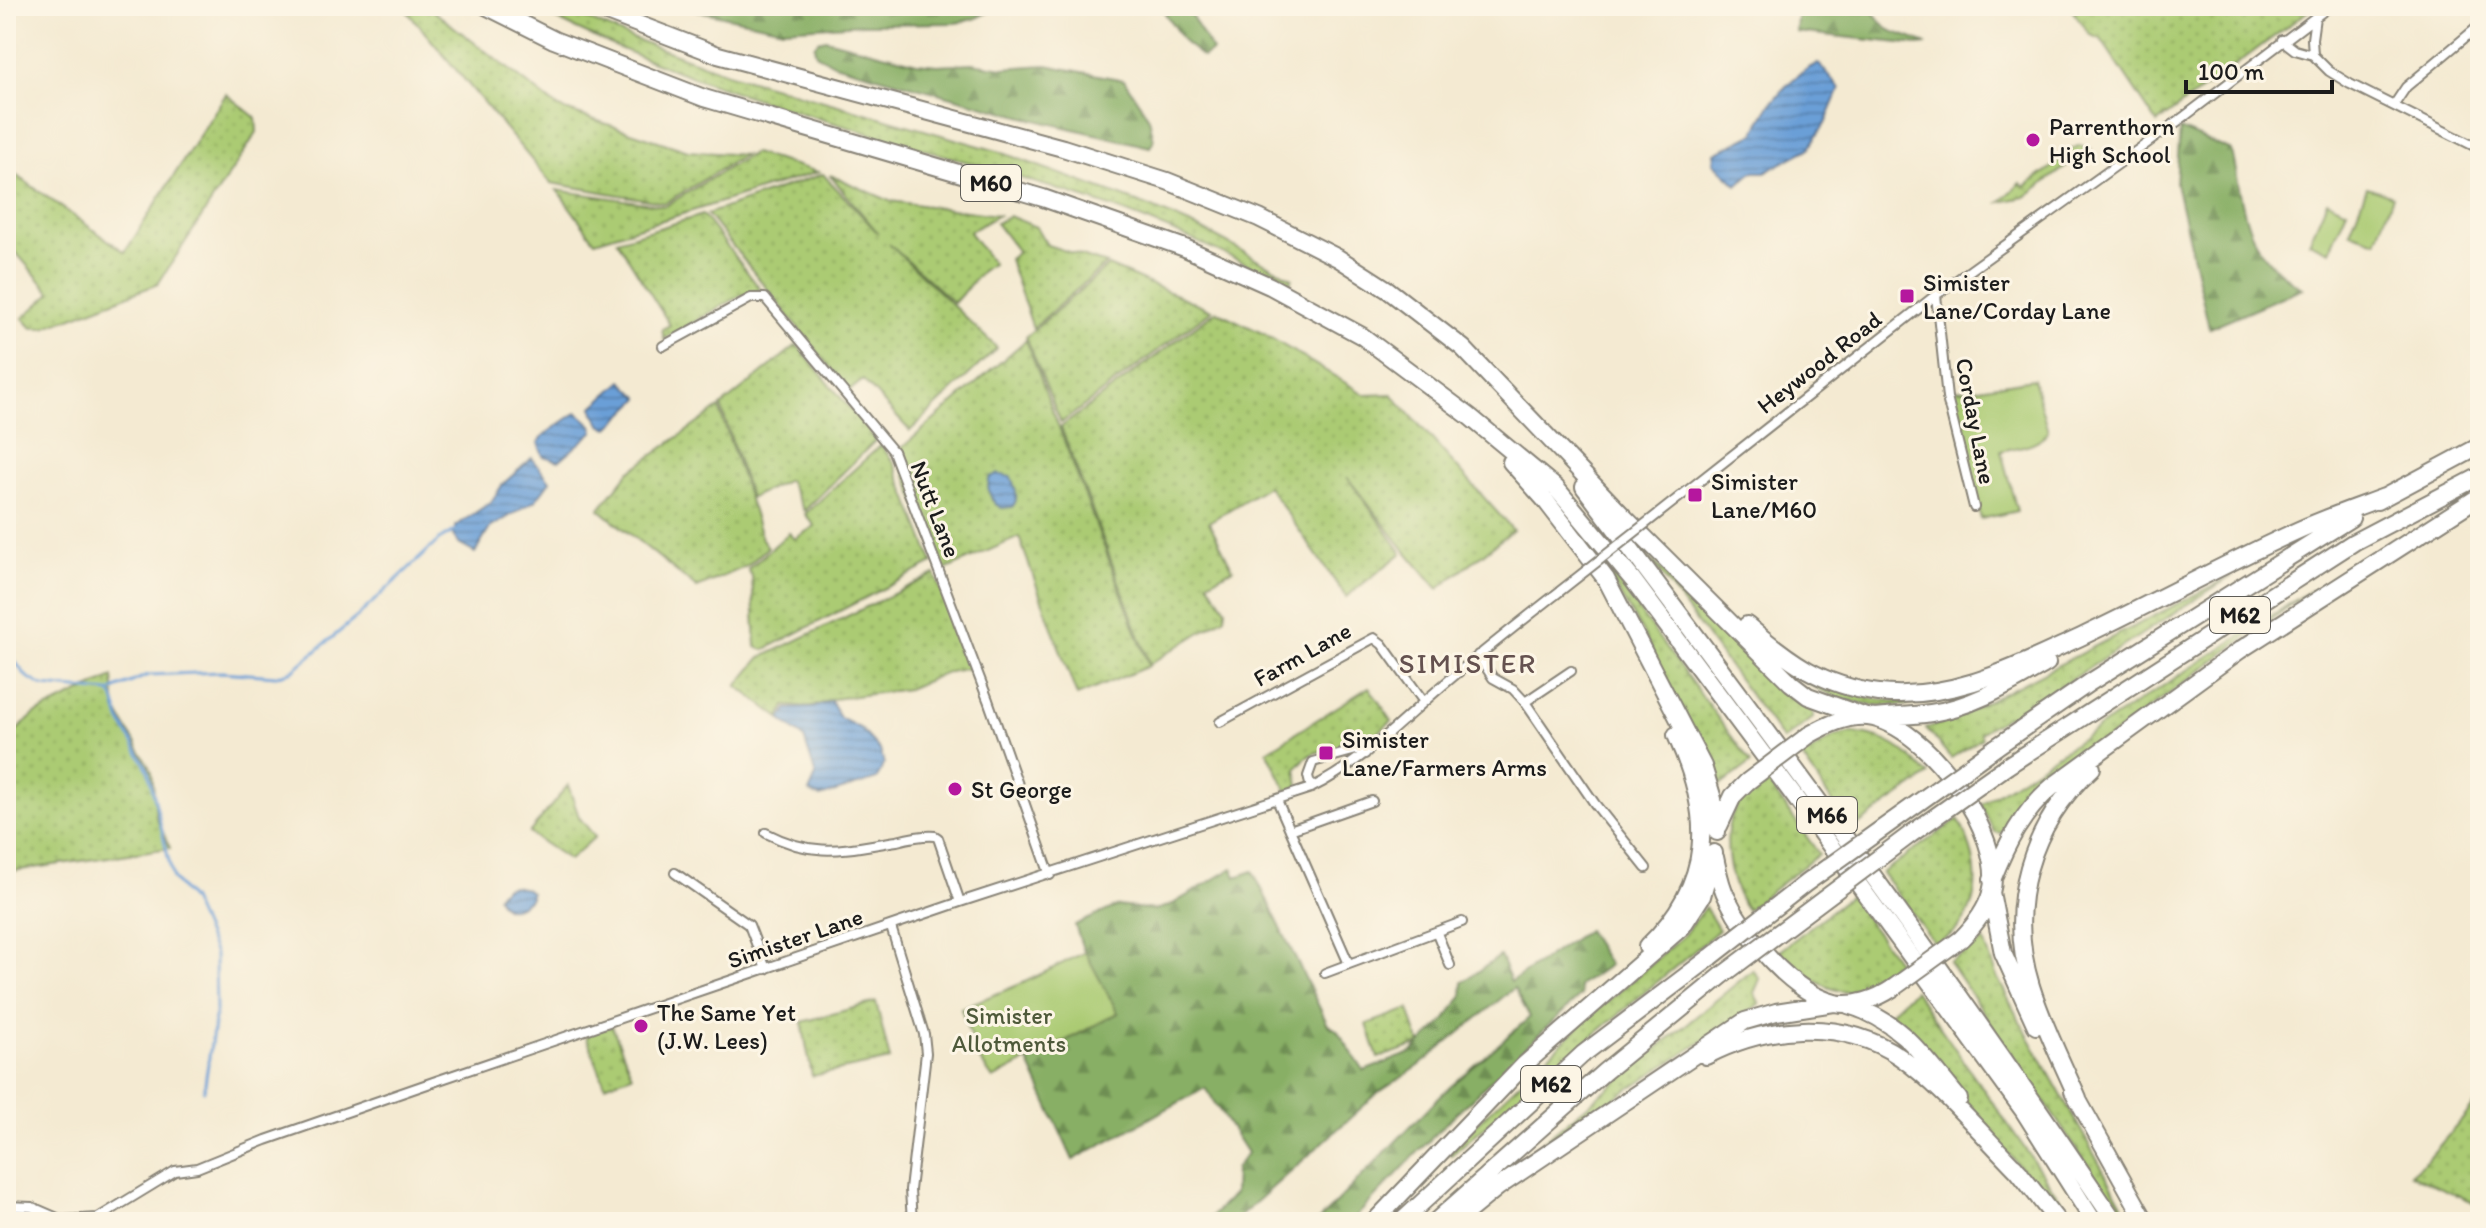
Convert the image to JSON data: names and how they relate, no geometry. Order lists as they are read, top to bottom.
{
  "streets": {
    "highway": ["M60", "M62", "M66"],
    "street": [
      "Heywood Road",
      "Corday Lane",
      "Nutt Lane",
      "Farm Lane",
      "Simister Lane"
    ]
  },
  "crossings": [
    ["M60", "M66"],
    ["Heywood Road", "Corday Lane"],
    ["Heywood Road", "Simister Lane"],
    ["Nutt Lane", "Simister Lane"],
    ["Farm Lane", "Simister Lane"]
  ],
  "districts": ["SIMISTER"],
  "parks": ["Simister Allotments"],
  "places": {
    "other": ["Parrenthorn High School", "St George", "The Same Yet (J.W. Lees)"],
    "transit": ["Simister Lane/Corday Lane", "Simister Lane/M60", "Simister Lane/Farmers Arms"]
  },
  "scale_bar": "100 m"
}
